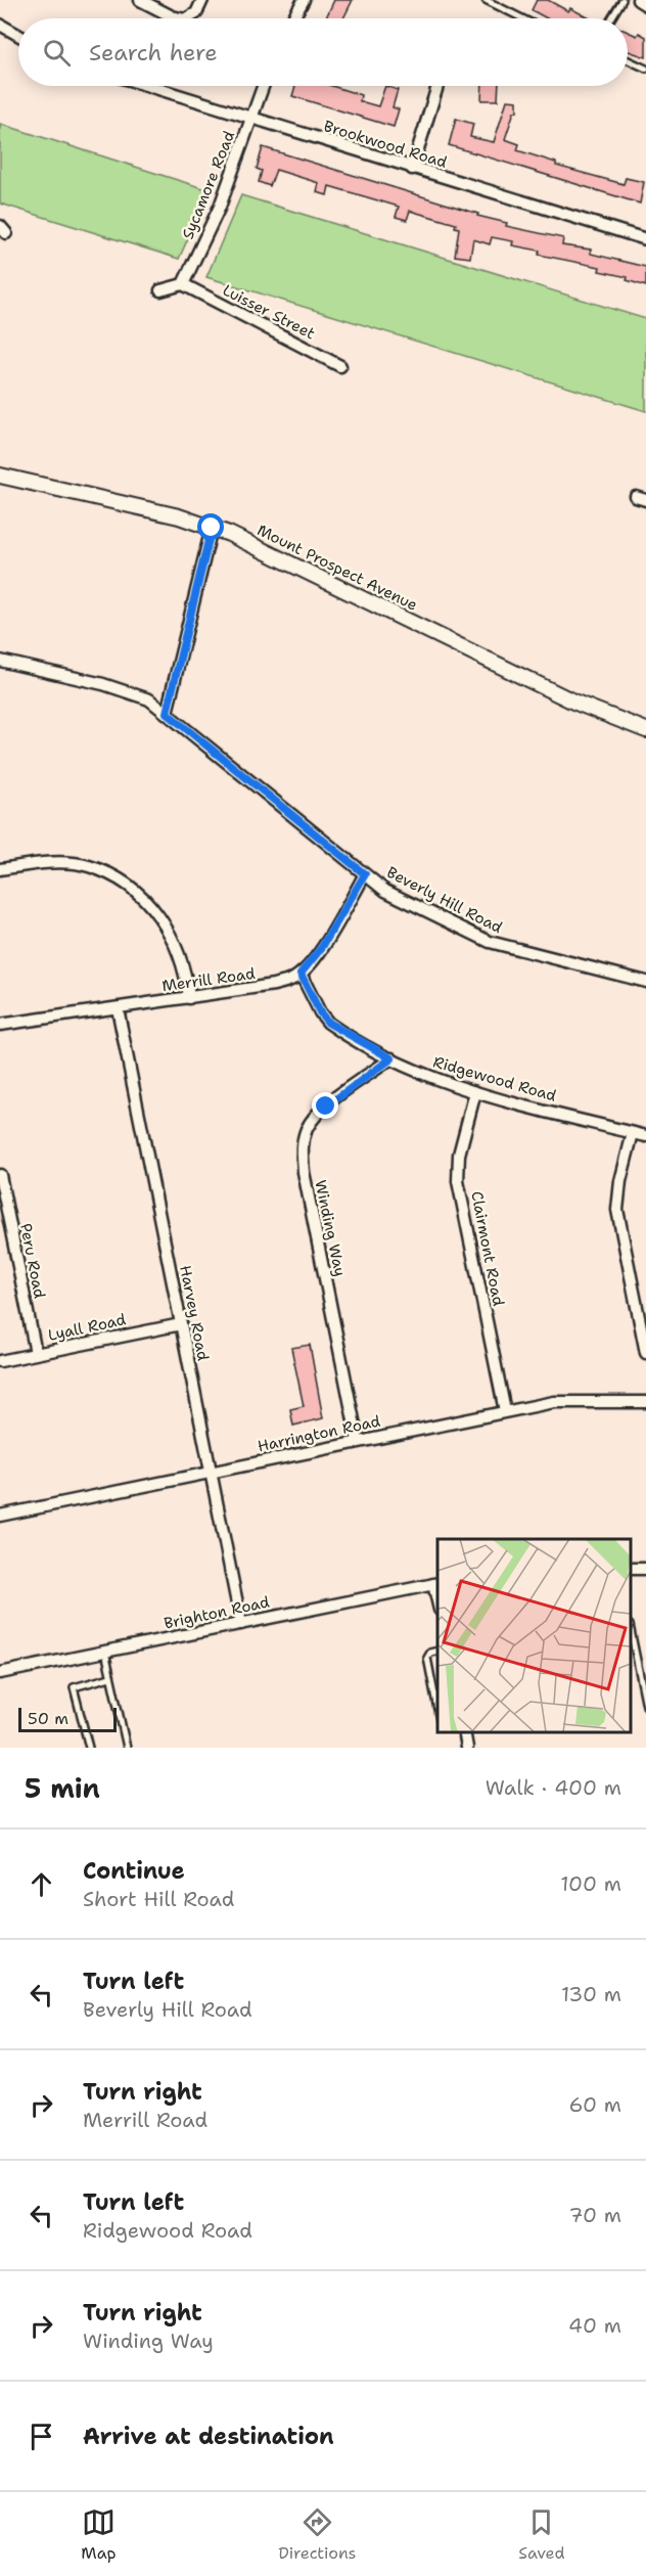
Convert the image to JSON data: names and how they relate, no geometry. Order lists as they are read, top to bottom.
{
  "streets": {
    "street": [
      "Brookwood Road",
      "Sycamore Road",
      "Luisser Street",
      "Mount Prospect Avenue",
      "Beverly Hill Road",
      "Merrill Road",
      "Ridgewood Road",
      "Winding Way",
      "Clairmont Road",
      "Peru Road",
      "Harvey Road",
      "Lyall Road",
      "Harrington Road",
      "Brighton Road"
    ]
  },
  "crossings": [
    ["Brookwood Road", "Sycamore Road"],
    ["Sycamore Road", "Luisser Street"],
    ["Beverly Hill Road", "Merrill Road"],
    ["Merrill Road", "Ridgewood Road"],
    ["Merrill Road", "Harvey Road"],
    ["Ridgewood Road", "Winding Way"],
    ["Ridgewood Road", "Clairmont Road"],
    ["Winding Way", "Harrington Road"],
    ["Clairmont Road", "Harrington Road"],
    ["Peru Road", "Lyall Road"],
    ["Harvey Road", "Lyall Road"],
    ["Harvey Road", "Harrington Road"],
    ["Harvey Road", "Brighton Road"]
  ],
  "scale_bar": "50 m",
  "page": {
    "search": "Search here",
    "scale": "50 m",
    "heading": ["5 min", "Walk · 400 m"],
    "list": [
      ["Continue", "Short Hill Road", "100 m"],
      ["Turn left", "Beverly Hill Road", "130 m"],
      ["Turn right", "Merrill Road", "60 m"],
      ["Turn left", "Ridgewood Road", "70 m"],
      ["Turn right", "Winding Way", "40 m"],
      "Arrive at destination"
    ],
    "nav": ["Map", "Directions", "Saved"]
  }
}
